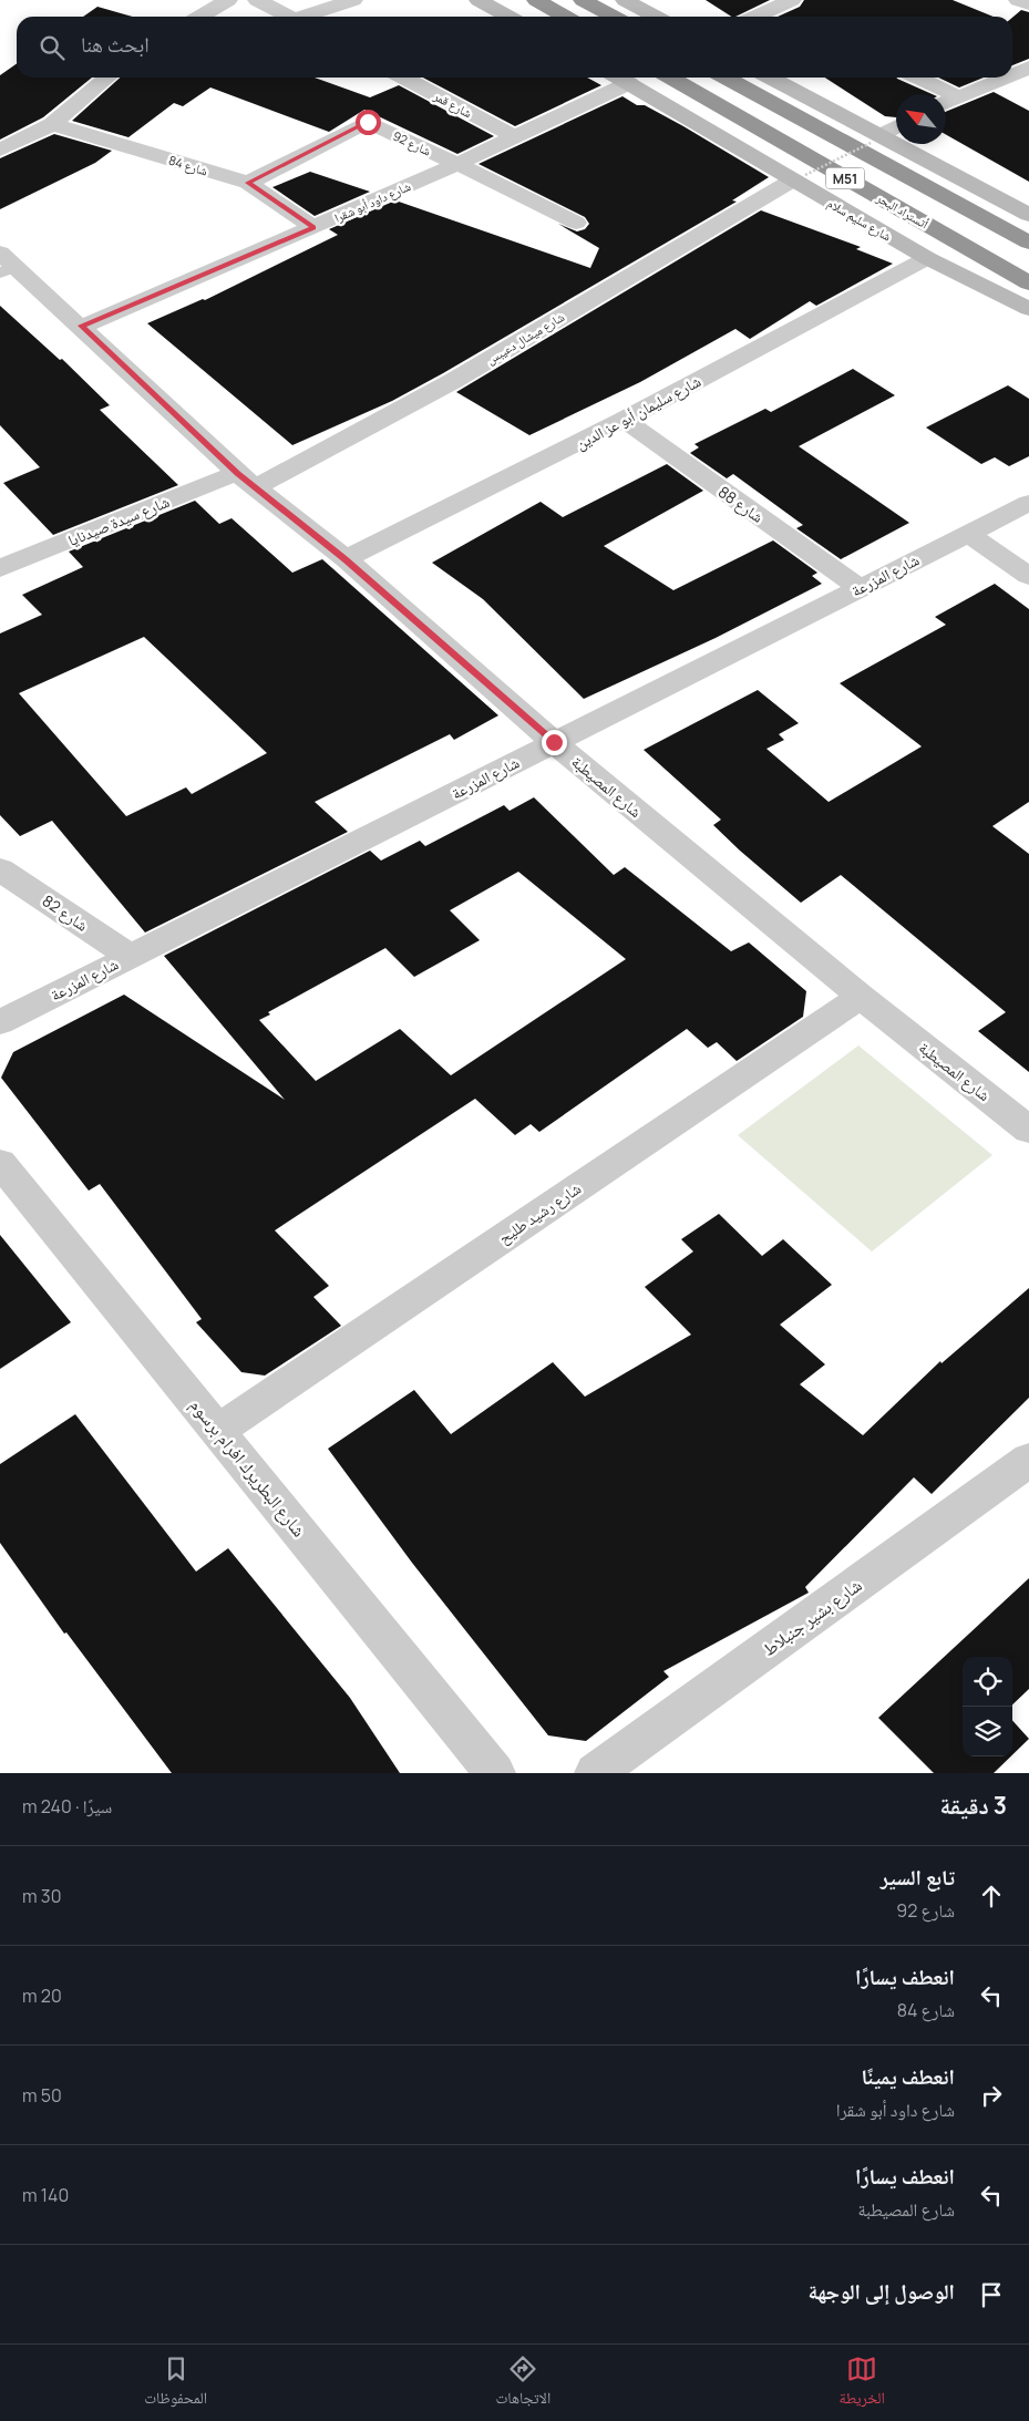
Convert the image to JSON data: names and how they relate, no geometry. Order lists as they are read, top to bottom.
{
  "streets": {
    "highway": ["M51", "أتستراد البحر"],
    "main road": ["شارع سليم سلام"],
    "street": [
      "شارع قمر",
      "شارع 92",
      "شارع 84",
      "شارع داود أبو شقرا",
      "شارع ميشال دعيبس",
      "شارع سليمان أبو عز الدين",
      "شارع 88",
      "شارع سيدة صيدنايا",
      "شارع المزرعة",
      "شارع المصيطبة",
      "شارع 82",
      "شارع رشيد طليح",
      "شارع البطريرك افرام برسوم",
      "شارع بشير جنبلاط"
    ]
  },
  "crossings": [
    ["شارع قمر", "شارع داود أبو شقرا"],
    ["شارع 92", "شارع 84"],
    ["شارع 92", "شارع داود أبو شقرا"],
    ["شارع 84", "شارع داود أبو شقرا"],
    ["شارع داود أبو شقرا", "شارع سليم سلام"],
    ["شارع داود أبو شقرا", "شارع المصيطبة"],
    ["شارع سليم سلام", "شارع ميشال دعيبس"],
    ["شارع سليم سلام", "شارع سليمان أبو عز الدين"],
    ["شارع ميشال دعيبس", "شارع سيدة صيدنايا"],
    ["شارع ميشال دعيبس", "شارع المصيطبة"],
    ["شارع سليمان أبو عز الدين", "شارع 88"],
    ["شارع سليمان أبو عز الدين", "شارع المصيطبة"],
    ["شارع 88", "شارع المزرعة"],
    ["شارع سيدة صيدنايا", "شارع المصيطبة"],
    ["شارع المزرعة", "شارع المصيطبة"],
    ["شارع المزرعة", "شارع 82"],
    ["شارع المصيطبة", "شارع رشيد طليح"],
    ["شارع رشيد طليح", "شارع البطريرك افرام برسوم"]
  ],
  "north": "top left",
  "page": {
    "search": "ابحث هنا",
    "heading": ["3 دقيقة", "سيرًا · 240 m"],
    "list": [
      ["تابع السير", "شارع 92", "30 m"],
      ["انعطف يسارًا", "شارع 84", "20 m"],
      ["انعطف يمينًا", "شارع داود أبو شقرا", "50 m"],
      ["انعطف يسارًا", "شارع المصيطبة", "140 m"],
      "الوصول إلى الوجهة"
    ],
    "nav": ["الخريطة", "الاتجاهات", "المحفوظات"]
  }
}
